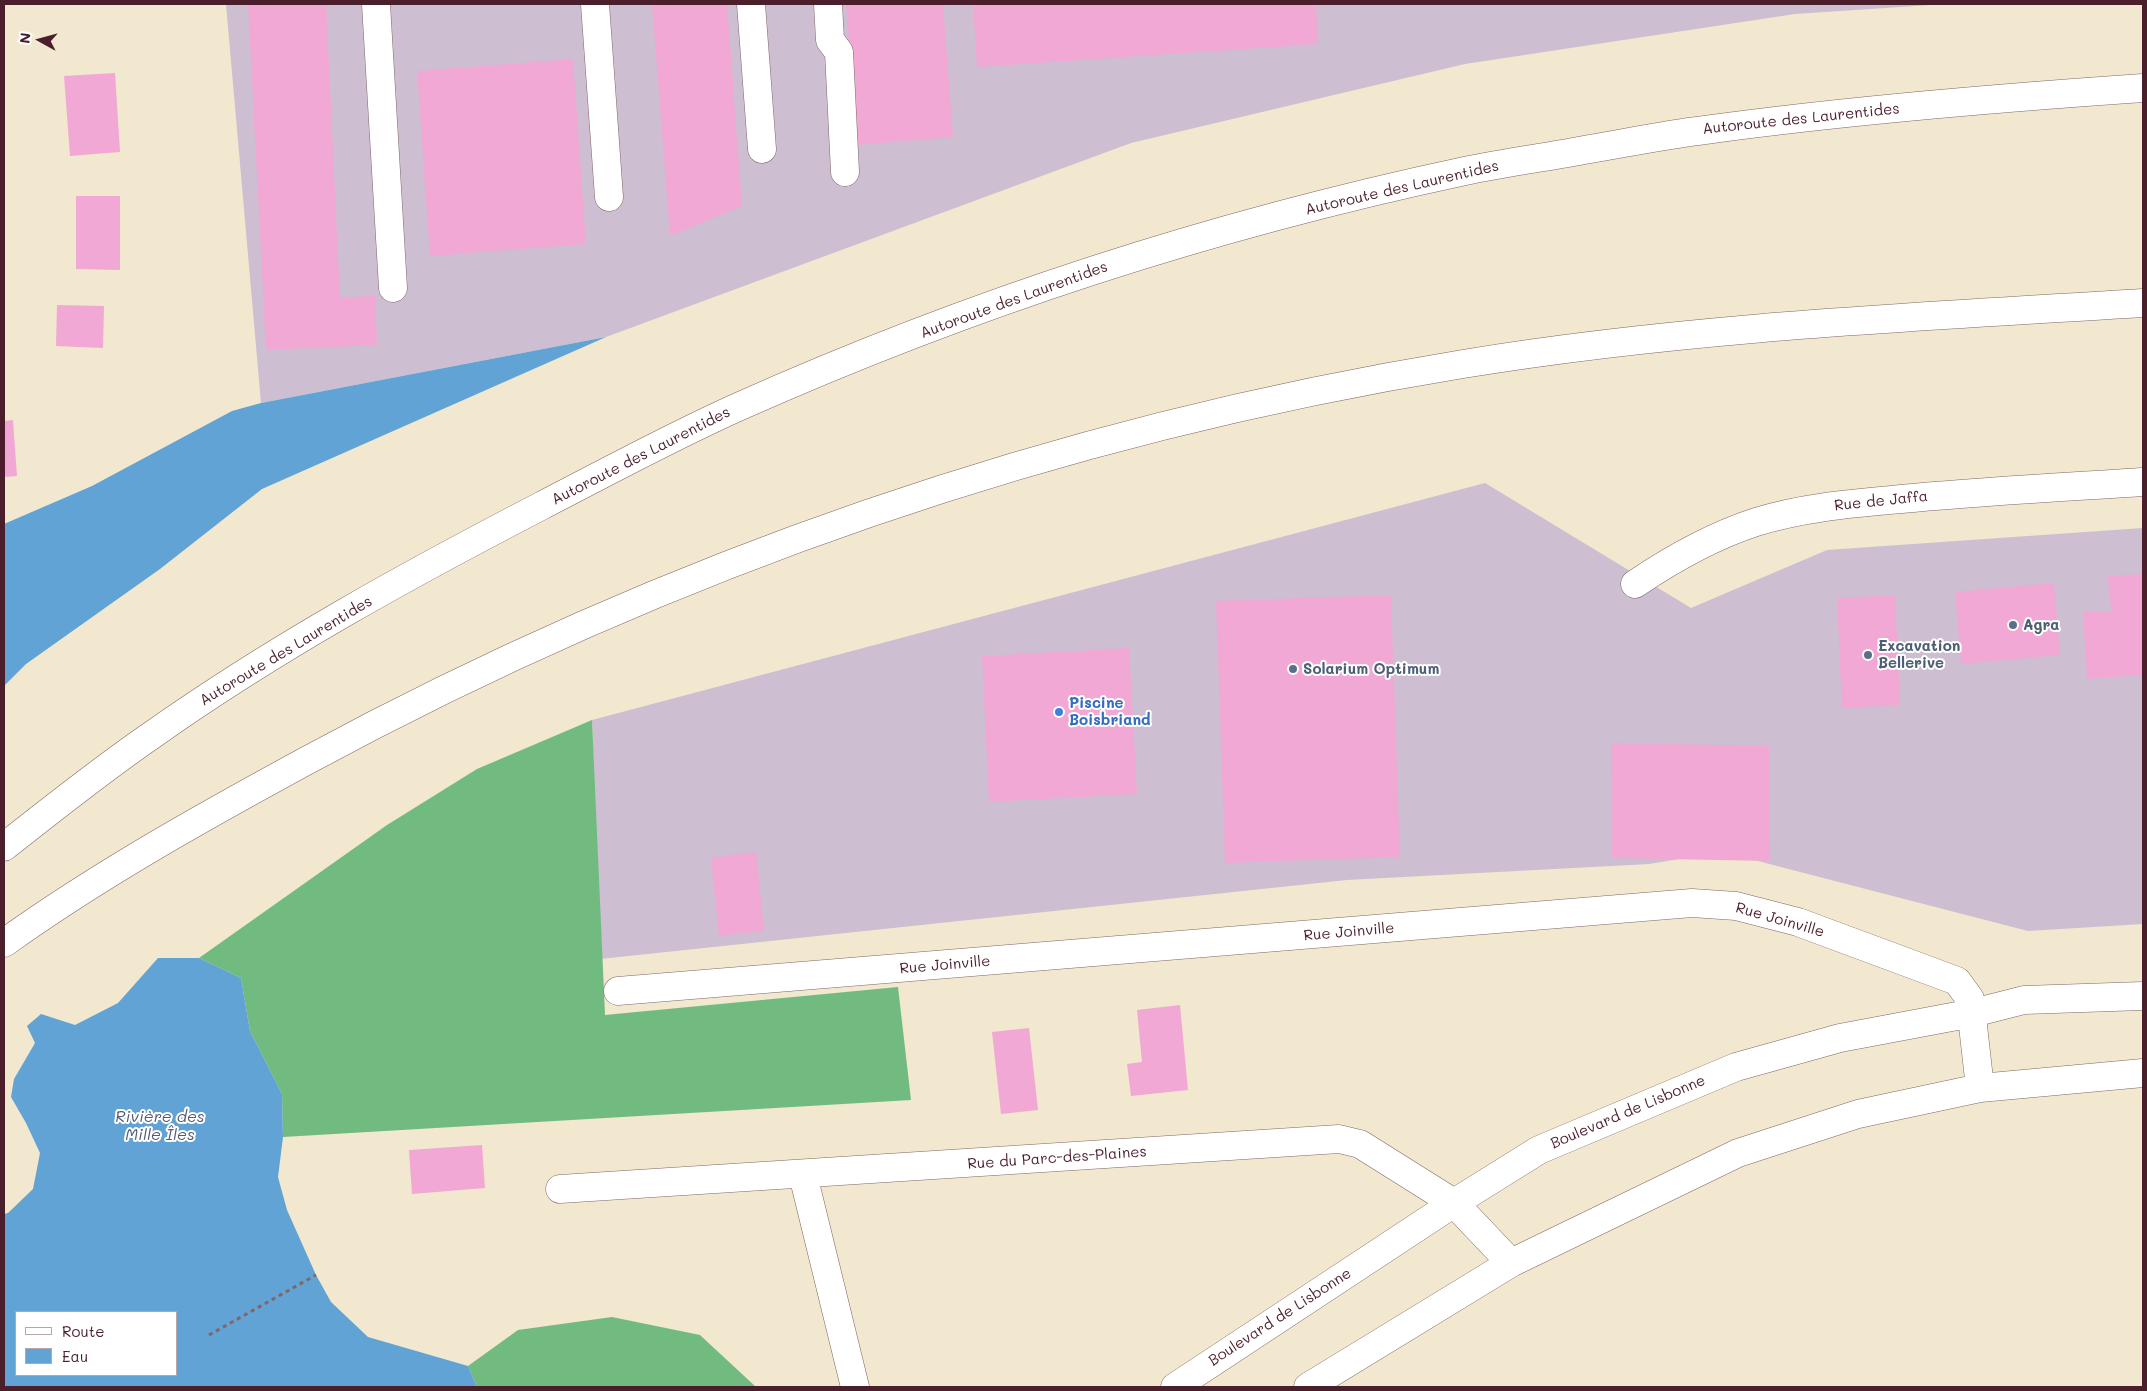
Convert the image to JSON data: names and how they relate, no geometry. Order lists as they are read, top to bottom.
{
  "streets": {
    "main road": [
      "Autoroute des Laurentides",
      "Rue de Jaffa",
      "Rue Joinville",
      "Boulevard de Lisbonne",
      "Rue du Parc-des-Plaines"
    ]
  },
  "crossings": [
    ["Rue Joinville", "Boulevard de Lisbonne"],
    ["Boulevard de Lisbonne", "Rue du Parc-des-Plaines"]
  ],
  "water": ["Rivière des Mille Îles"],
  "places": [
    "Agra",
    "Excavation Bellerive",
    "Solarium Optimum",
    "Piscine Boisbriand"
  ],
  "legend": ["Route", "Eau"],
  "north": "left"
}
